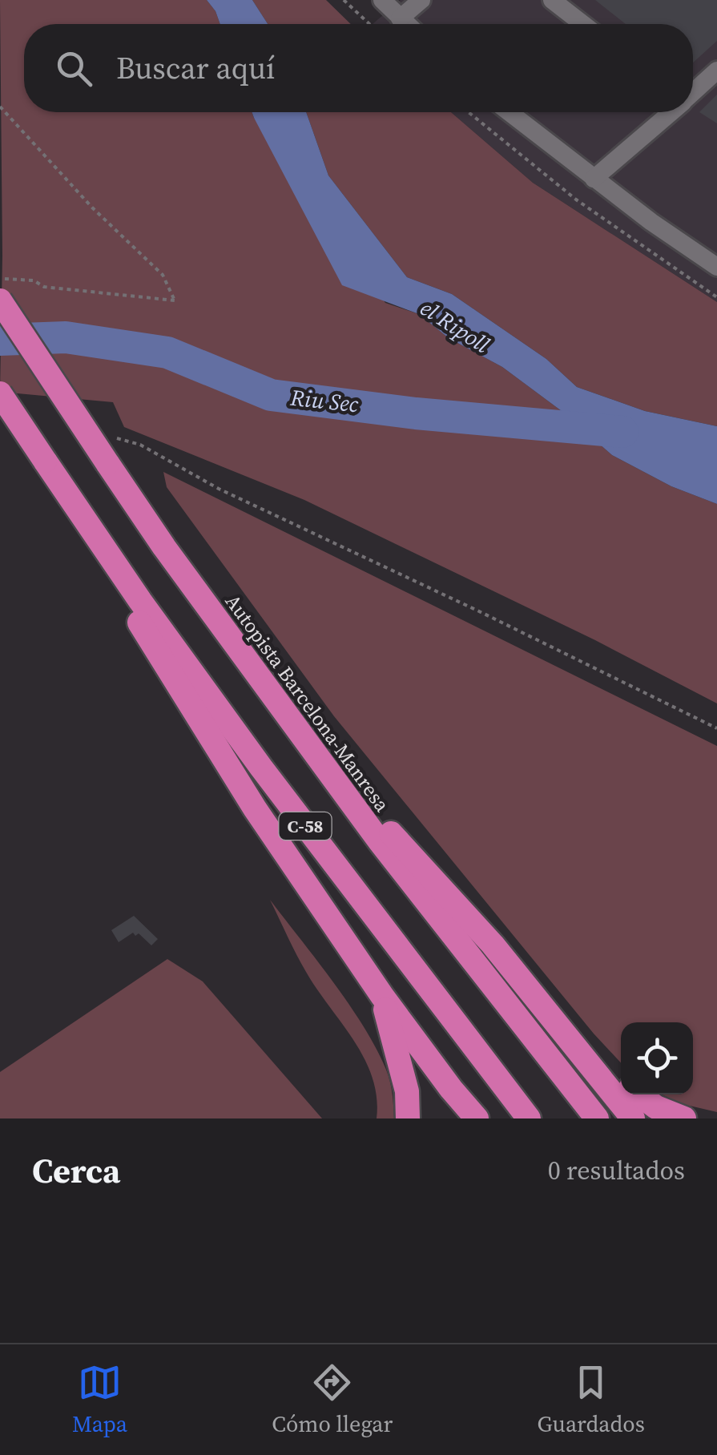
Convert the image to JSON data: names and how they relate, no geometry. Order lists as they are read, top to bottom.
{
  "streets": {
    "highway": ["Autopista Barcelona-Manresa", "C-58"]
  },
  "water": ["el Ripoll", "Riu Sec"],
  "page": {
    "search": "Buscar aquí",
    "heading": ["Cerca", "0 resultados"],
    "nav": ["Mapa", "Cómo llegar", "Guardados"]
  }
}
